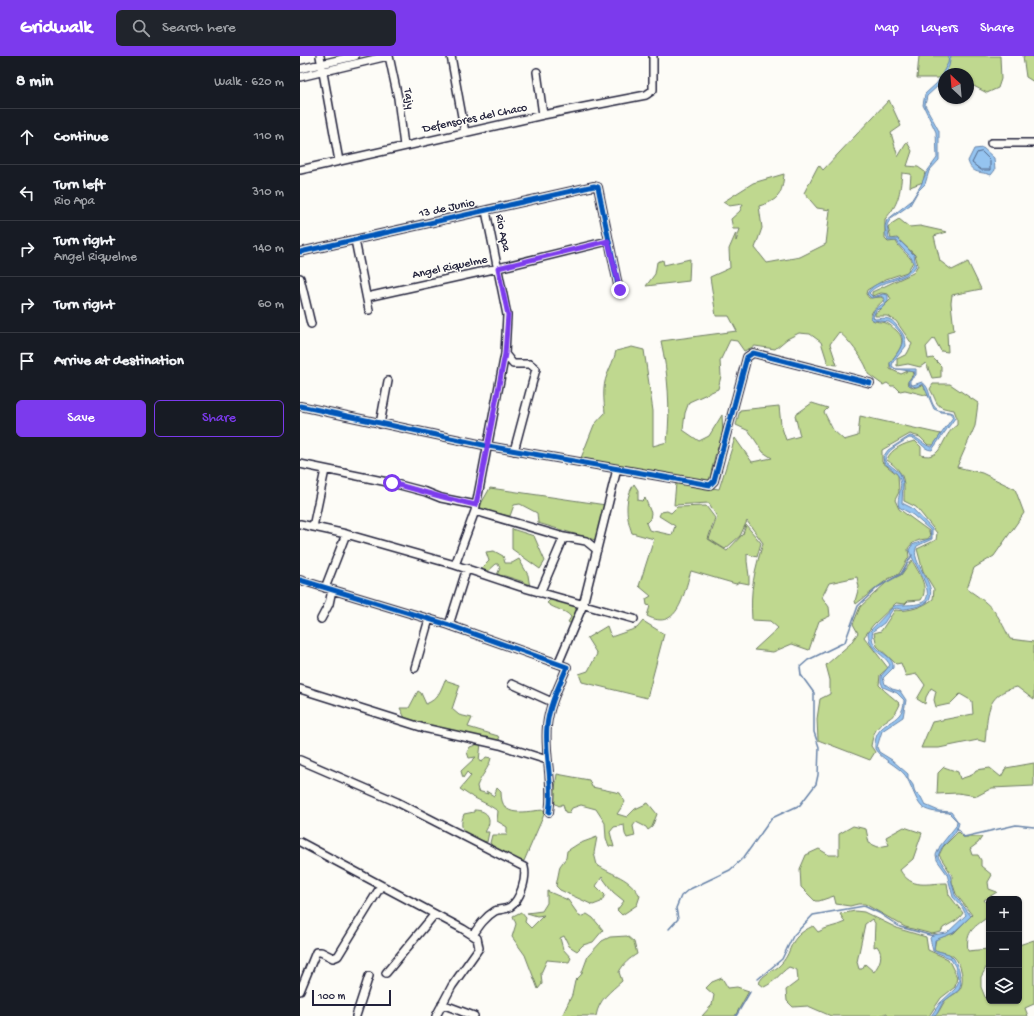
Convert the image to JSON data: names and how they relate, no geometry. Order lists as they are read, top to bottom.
{
  "streets": {
    "street": [
      "Tajy",
      "Defensores del Chaco",
      "13 de Junio",
      "Rio Apa",
      "Angel Riquelme"
    ]
  },
  "crossings": [
    ["Tajy", "Defensores del Chaco"],
    ["13 de Junio", "Rio Apa"],
    ["13 de Junio", "Angel Riquelme"],
    ["Rio Apa", "Angel Riquelme"]
  ],
  "scale_bar": "100 m",
  "north": "top left",
  "page": {
    "header": "Gridwalk",
    "search": "Search here",
    "nav": ["Map", "Layers", "Share"],
    "heading": ["8 min", "Walk · 620 m"],
    "list": [
      ["Continue", "110 m"],
      ["Turn left", "Rio Apa", "310 m"],
      ["Turn right", "Angel Riquelme", "140 m"],
      ["Turn right", "60 m"],
      "Arrive at destination"
    ],
    "buttons": ["Save", "Share"],
    "map_buttons": ["+", "−"],
    "scale": "100 m"
  }
}
